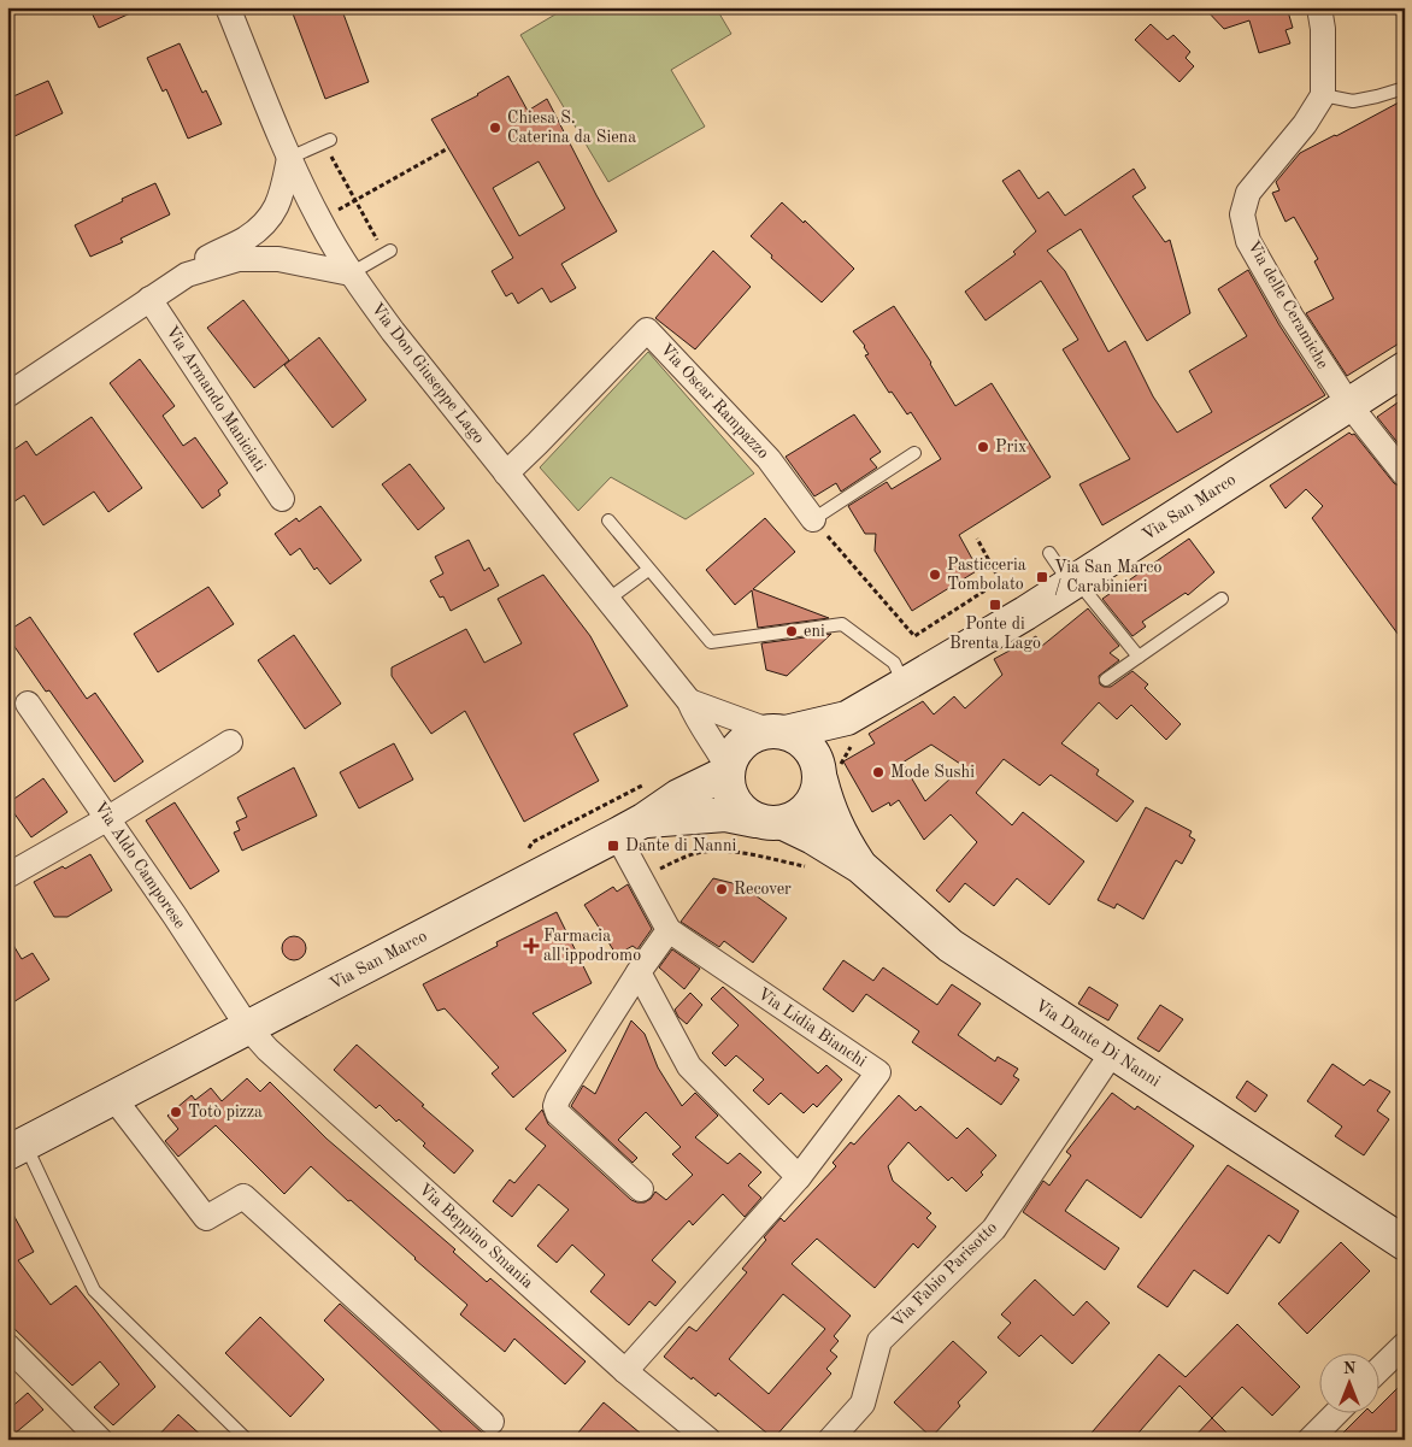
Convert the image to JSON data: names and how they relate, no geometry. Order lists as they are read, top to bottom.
{
  "streets": {
    "main road": ["Via San Marco", "Via Dante Di Nanni"],
    "street": [
      "Via delle Ceramiche",
      "Via Don Giuseppe Lago",
      "Via Armando Maniciati",
      "Via Oscar Rampazzo",
      "Via Aldo Camporese",
      "Via Lidia Bianchi",
      "Via Beppino Smania",
      "Via Fabio Parisotto"
    ]
  },
  "crossings": [
    ["Via delle Ceramiche", "Via San Marco"],
    ["Via Don Giuseppe Lago", "Via Oscar Rampazzo"],
    ["Via Don Giuseppe Lago", "Via San Marco"],
    ["Via Don Giuseppe Lago", "Via Dante Di Nanni"],
    ["Via San Marco", "Via Aldo Camporese"],
    ["Via San Marco", "Via Lidia Bianchi"],
    ["Via San Marco", "Via Dante Di Nanni"],
    ["Via San Marco", "Via Beppino Smania"],
    ["Via Aldo Camporese", "Via Beppino Smania"],
    ["Via Lidia Bianchi", "Via Beppino Smania"],
    ["Via Dante Di Nanni", "Via Fabio Parisotto"]
  ],
  "places": {
    "other": [
      "Chiesa S. Caterina da Siena",
      "Prix",
      "Pasticceria Tombolato",
      "eni",
      "Mode Sushi",
      "Recover",
      "Totò pizza"
    ],
    "transit": ["Via San Marco / Carabinieri", "Ponte di Brenta Lago", "Dante di Nanni"],
    "health": ["Farmacia all'ippodromo"]
  },
  "north": "top"
}
